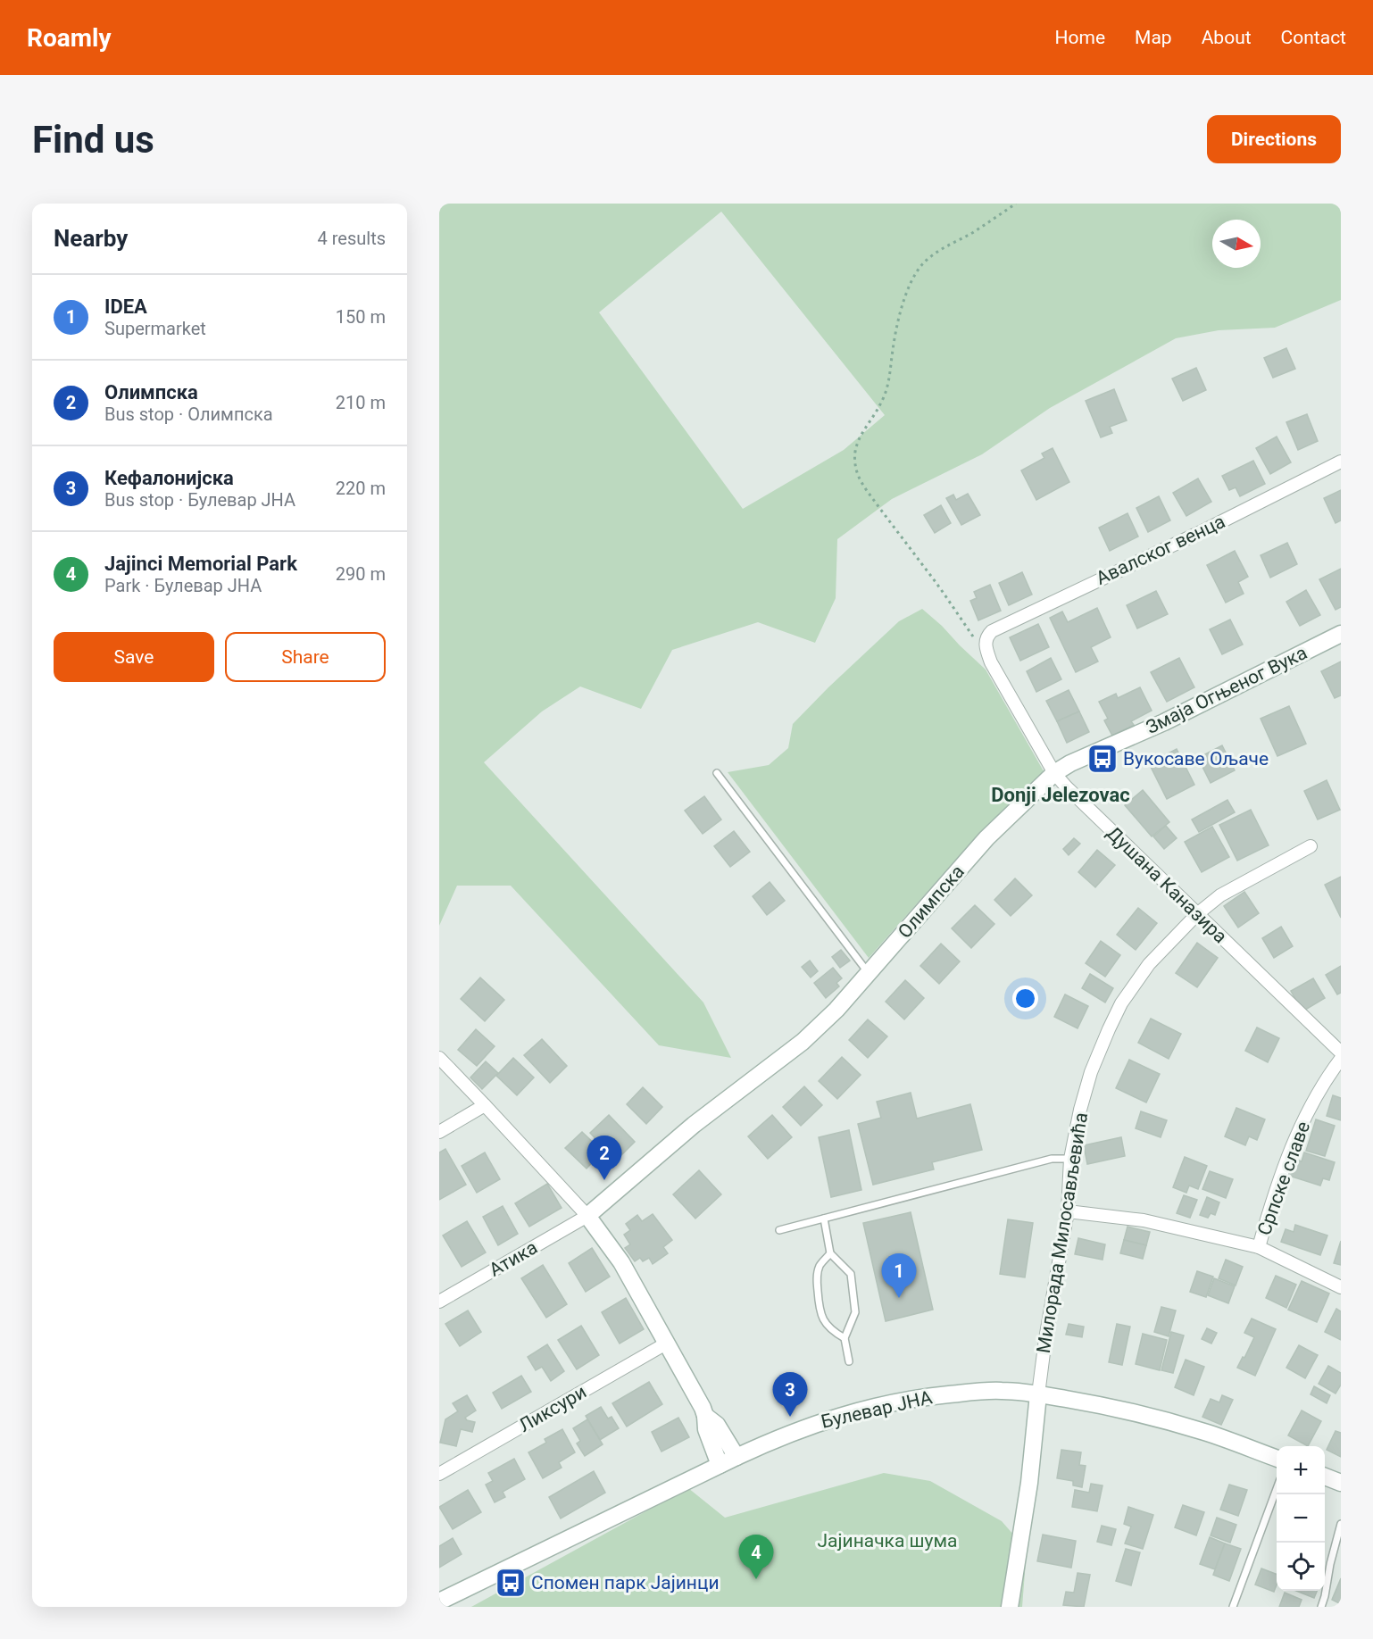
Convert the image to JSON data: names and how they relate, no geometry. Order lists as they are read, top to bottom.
{
  "streets": {
    "street": [
      "Авалског венца",
      "Змаја Огњеног Вука",
      "Душана Каназира",
      "Олимпска",
      "Српске славе",
      "Милорада Милосављевића",
      "Атика",
      "Ликсури",
      "Булевар ЈНА"
    ]
  },
  "crossings": [
    ["Авалског венца", "Душана Каназира"],
    ["Змаја Огњеног Вука", "Душана Каназира"],
    ["Змаја Огњеног Вука", "Олимпска"],
    ["Душана Каназира", "Олимпска"],
    ["Душана Каназира", "Милорада Милосављевића"],
    ["Олимпска", "Атика"],
    ["Милорада Милосављевића", "Булевар ЈНА"]
  ],
  "districts": ["Donji Jelezovac"],
  "parks": ["Јајиначка шума"],
  "places": {
    "bus stop": ["Вукосаве Ољаче", "Спомен парк Јајинци"]
  },
  "north": "right",
  "page": {
    "header": "Roamly",
    "nav": [
      "Home",
      "Map",
      "About",
      "Contact"
    ],
    "buttons": [
      "Directions",
      ["Save", "Share"]
    ],
    "title": "Find us",
    "heading": ["Nearby", "4 results"],
    "list": [
      {
        "mark": "1",
        "name": "IDEA",
        "note": "Supermarket",
        "value": "150 m"
      },
      {
        "mark": "2",
        "name": "Олимпска",
        "note": "Bus stop · Олимпска",
        "value": "210 m"
      },
      {
        "mark": "3",
        "name": "Кефалонијска",
        "note": "Bus stop · Булевар ЈНА",
        "value": "220 m"
      },
      {
        "mark": "4",
        "name": "Jajinci Memorial Park",
        "note": "Park · Булевар ЈНА",
        "value": "290 m"
      }
    ],
    "pins": [
      "2",
      "1",
      "3",
      "4"
    ],
    "map_buttons": ["+", "−"]
  }
}
